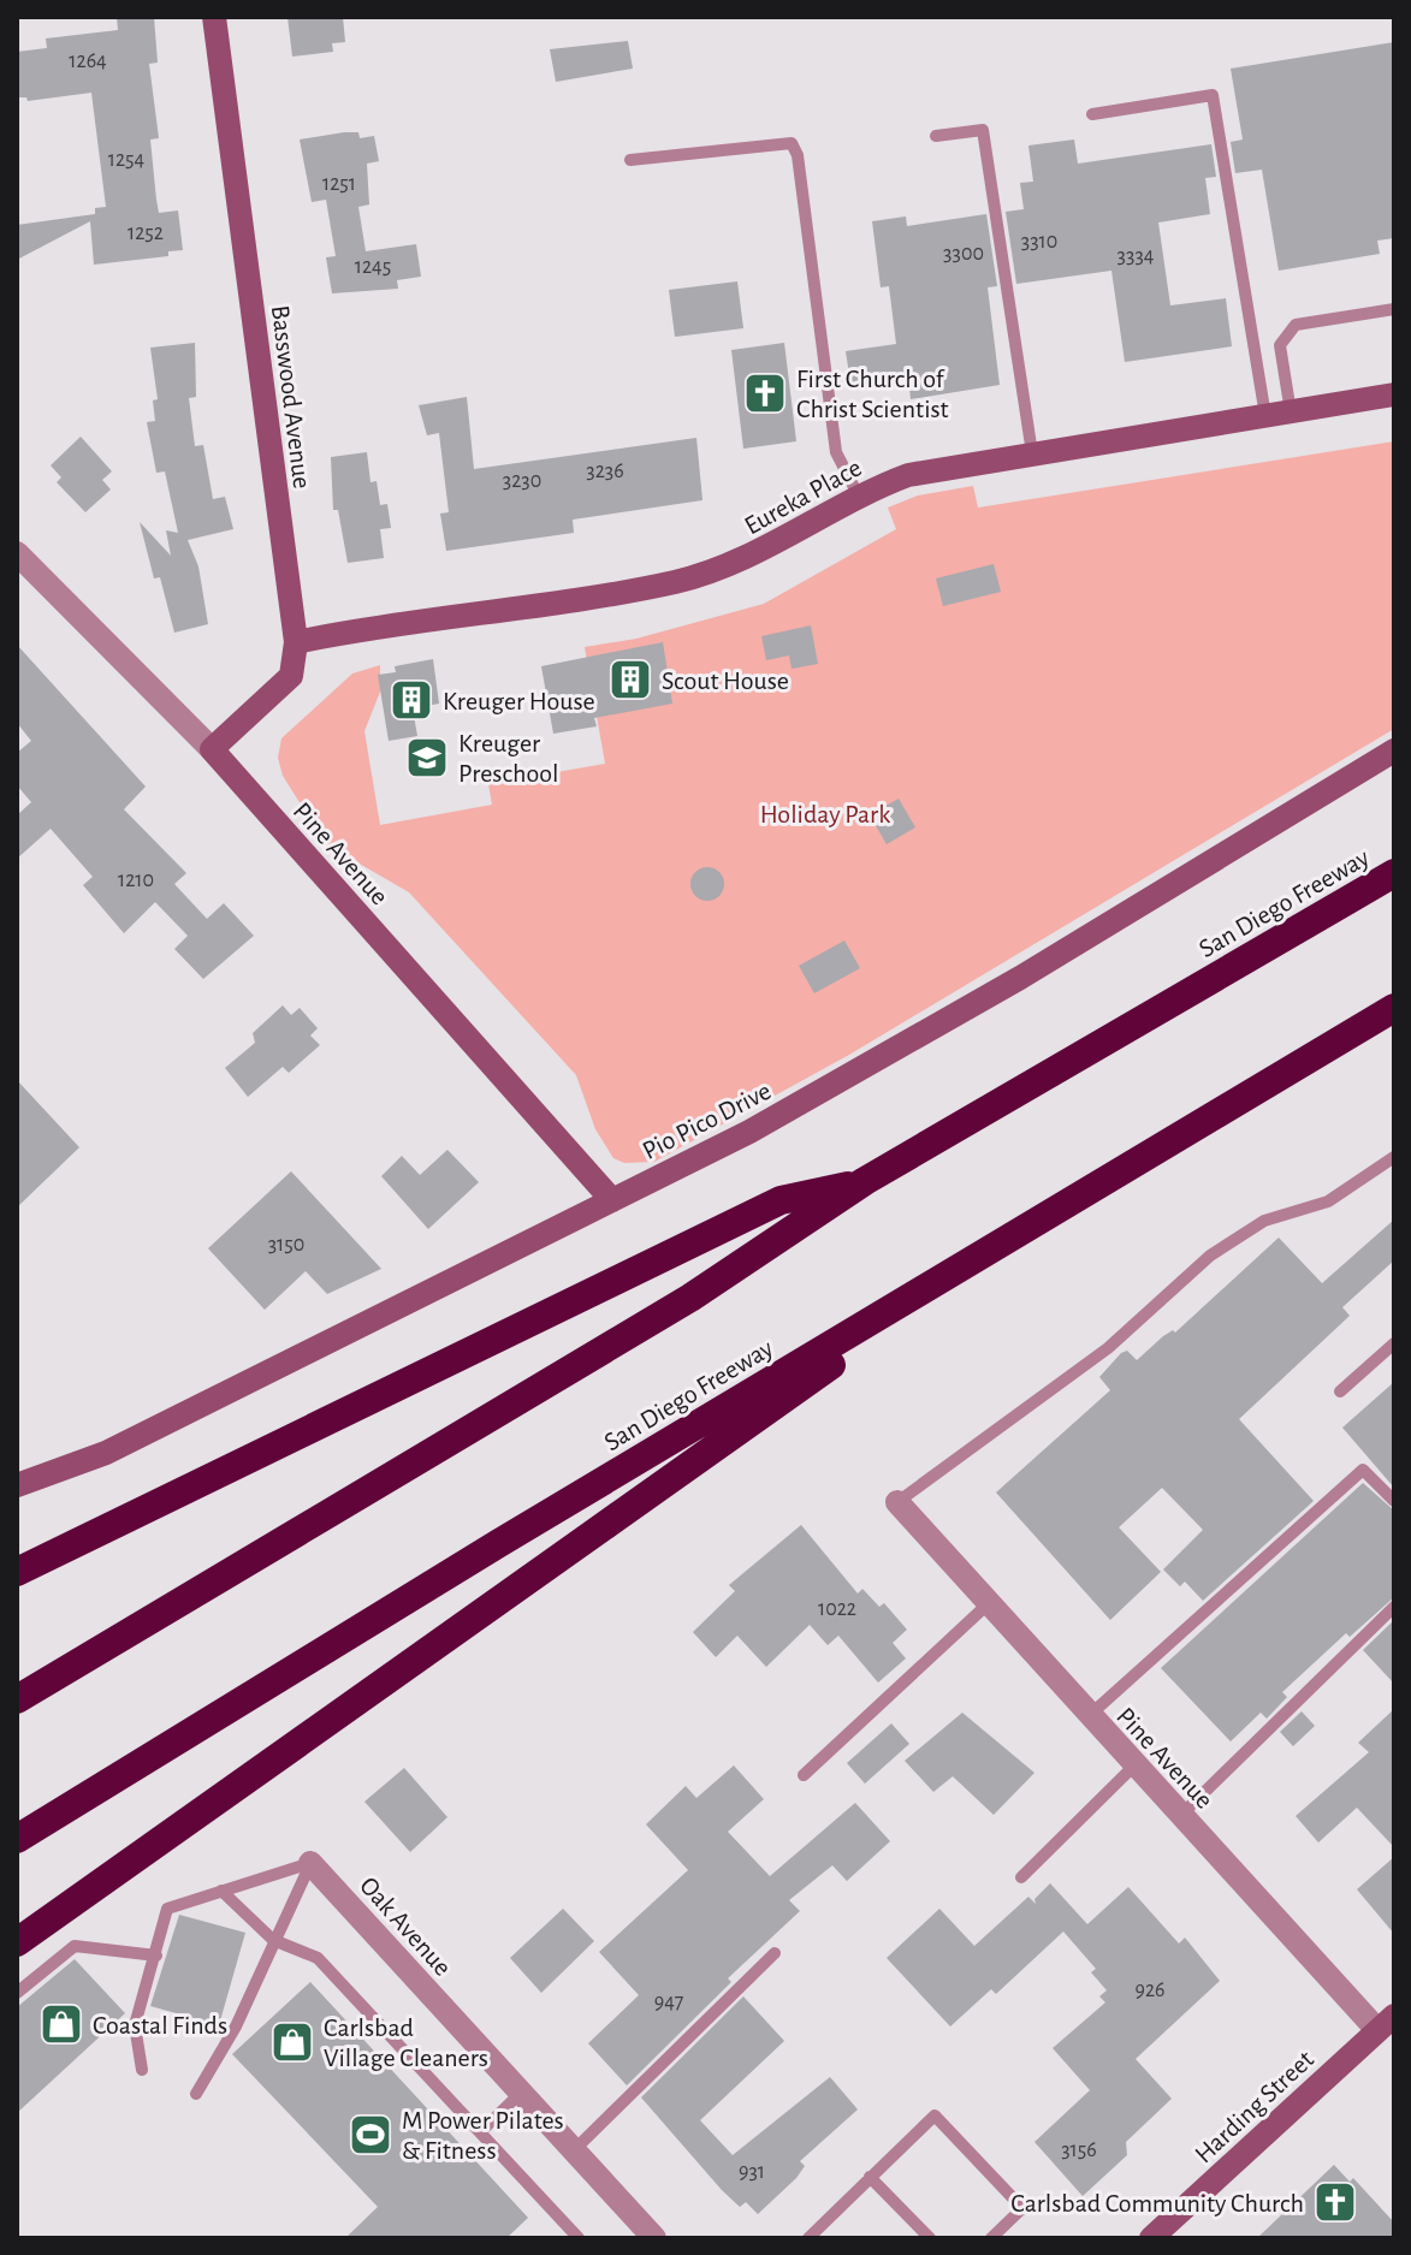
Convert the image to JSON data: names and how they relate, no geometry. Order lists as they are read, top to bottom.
{
  "streets": {
    "highway": ["San Diego Freeway"],
    "street": [
      "Basswood Avenue",
      "Eureka Place",
      "Pine Avenue",
      "Pio Pico Drive",
      "Oak Avenue",
      "Harding Street"
    ]
  },
  "crossings": [
    ["Basswood Avenue", "Eureka Place"],
    ["Basswood Avenue", "Pine Avenue"],
    ["Pine Avenue", "Pio Pico Drive"],
    ["Pine Avenue", "Harding Street"]
  ],
  "parks": ["Holiday Park"],
  "places": {
    "church": ["First Church of Christ Scientist", "Carlsbad Community Church"],
    "building": ["Scout House", "Kreuger House"],
    "school or university": ["Kreuger Preschool"],
    "shop": ["Coastal Finds", "Carlsbad Village Cleaners"],
    "sports": ["M Power Pilates & Fitness"]
  },
  "house_numbers": [
    "1264",
    "1254",
    "1251",
    "1252",
    "3310",
    "3300",
    "3334",
    "1245",
    "3236",
    "3230",
    "1210",
    "3150",
    "1022",
    "926",
    "947",
    "3156",
    "931"
  ]
}
